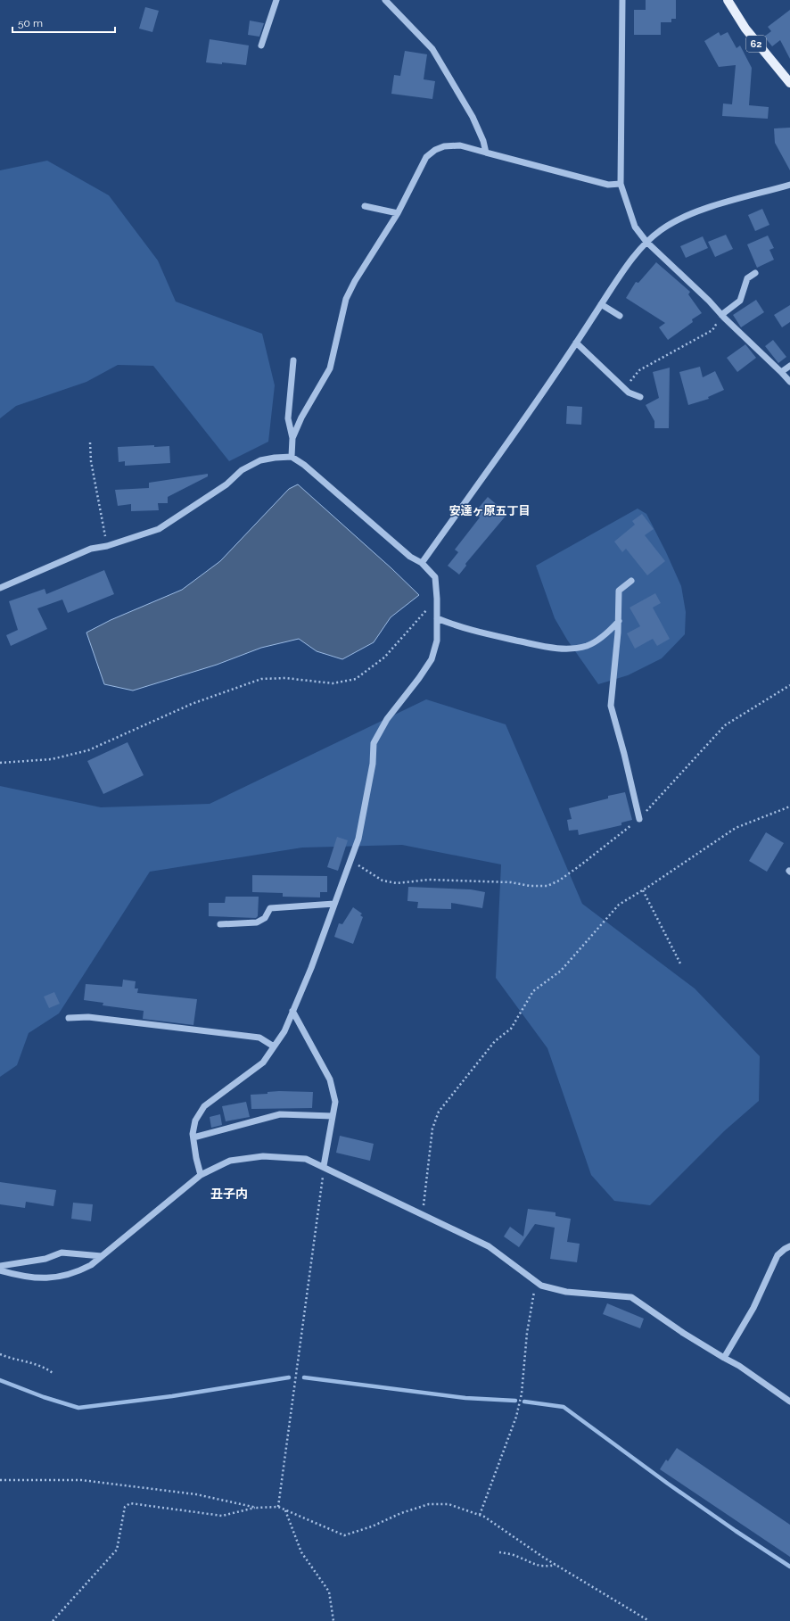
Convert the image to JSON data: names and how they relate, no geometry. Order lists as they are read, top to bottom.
{
  "streets": {
    "main road": ["62"]
  },
  "districts": ["安達ヶ原五丁目", "丑子内"],
  "scale_bar": "50 m"
}
